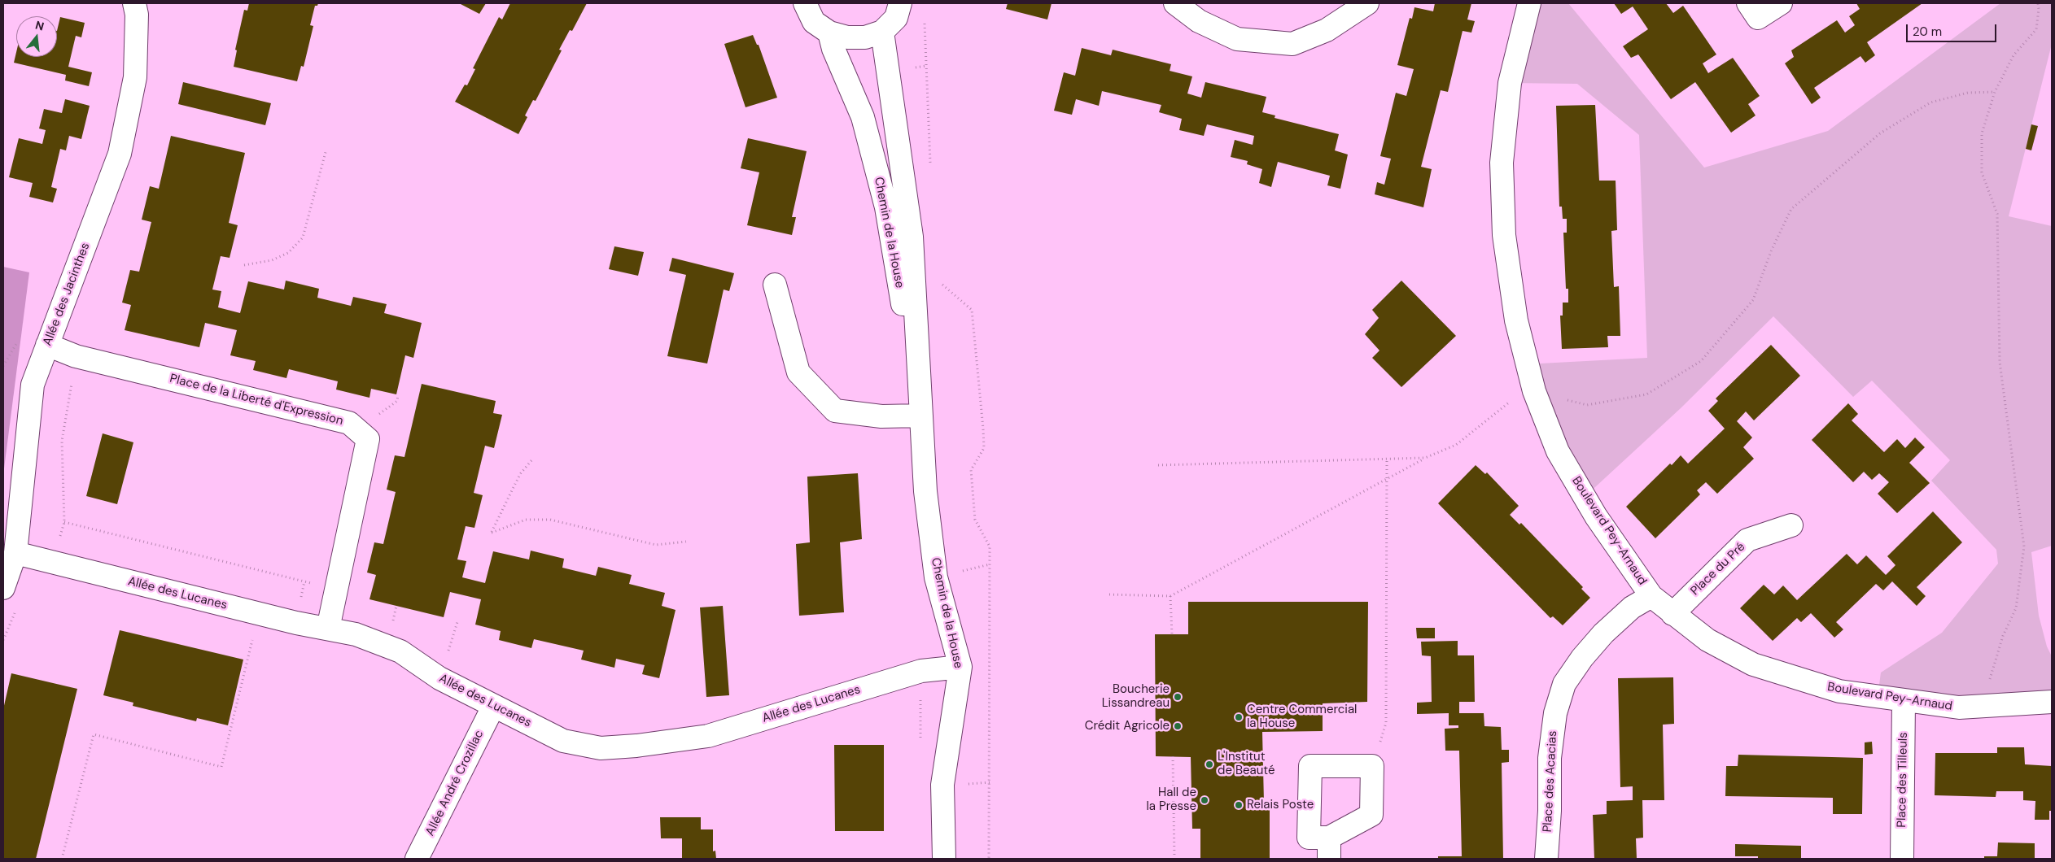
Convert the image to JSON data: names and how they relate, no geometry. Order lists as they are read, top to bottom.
{
  "streets": {
    "street": [
      "Chemin de la House",
      "Allée des Jacinthes",
      "Place de la Liberté d'Expression",
      "Boulevard Pey-Arnaud",
      "Place du Pré",
      "Allée des Lucanes",
      "Place des Tilleuls",
      "Place des Acacias",
      "Allée André Crozillac"
    ]
  },
  "crossings": [
    ["Chemin de la House", "Allée des Lucanes"],
    ["Allée des Jacinthes", "Place de la Liberté d'Expression"],
    ["Allée des Jacinthes", "Allée des Lucanes"],
    ["Place de la Liberté d'Expression", "Allée des Lucanes"],
    ["Boulevard Pey-Arnaud", "Place du Pré"],
    ["Boulevard Pey-Arnaud", "Place des Tilleuls"],
    ["Boulevard Pey-Arnaud", "Place des Acacias"],
    ["Allée des Lucanes", "Allée André Crozillac"]
  ],
  "places": [
    "Boucherie Lissandreau",
    "Centre Commercial la House",
    "Crédit Agricole",
    "L'Institut de Beauté",
    "Hall de la Presse",
    "Relais Poste"
  ],
  "scale_bar": "20 m",
  "north": "top"
}
